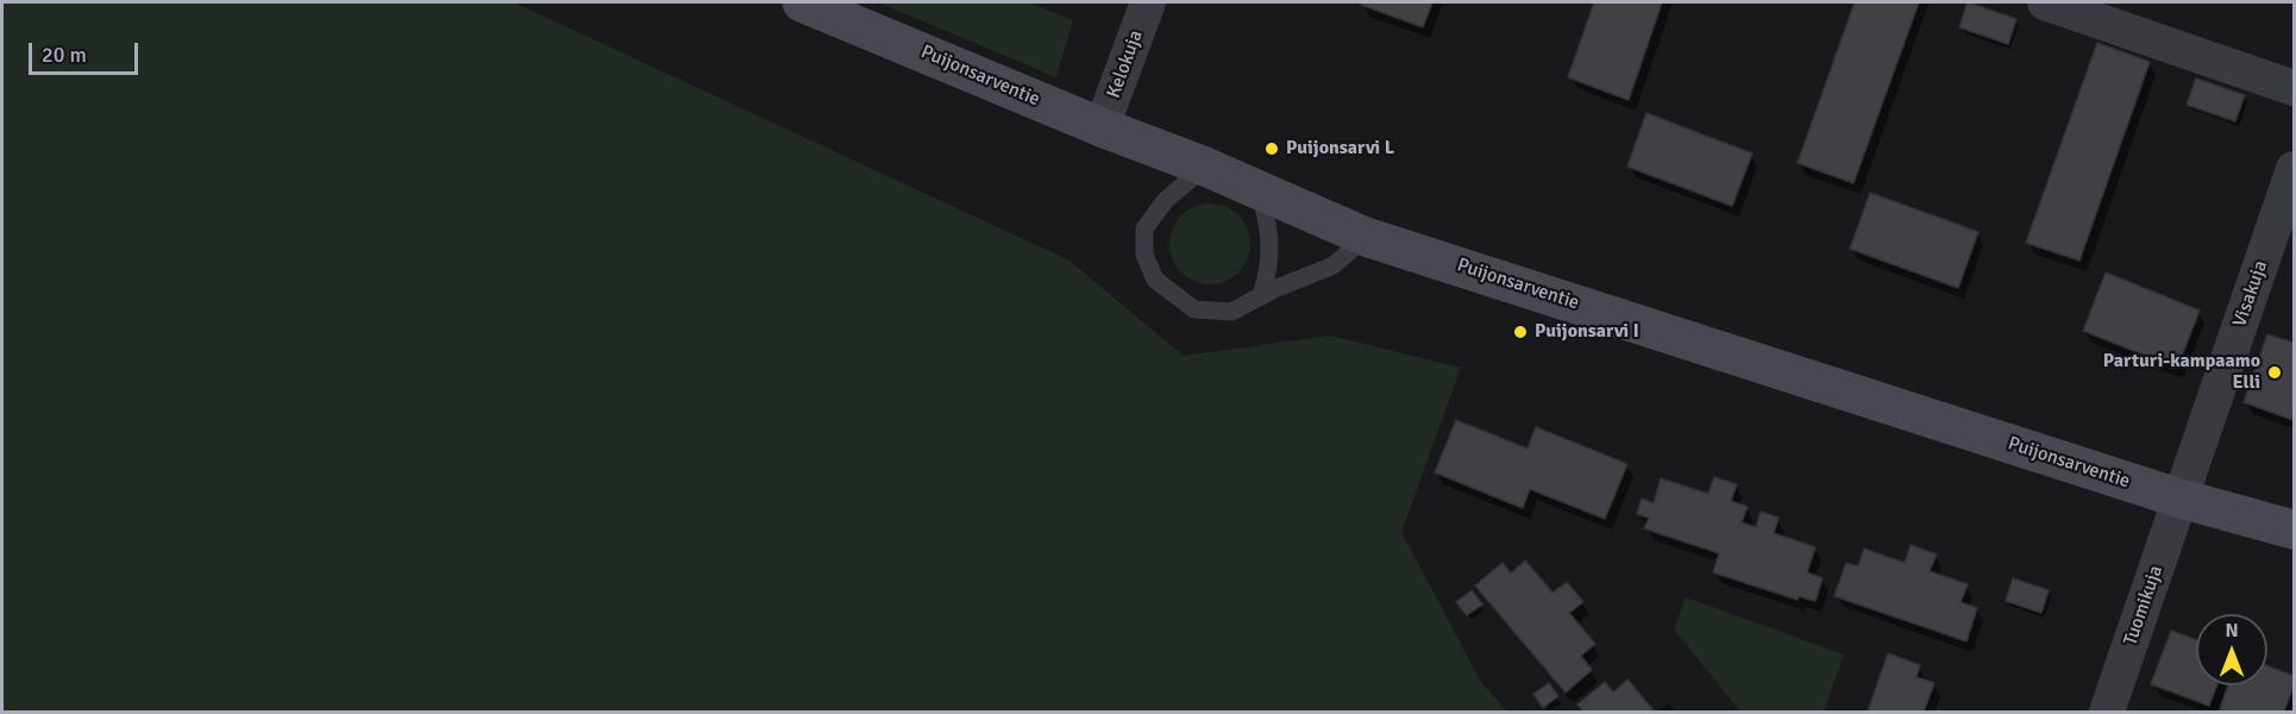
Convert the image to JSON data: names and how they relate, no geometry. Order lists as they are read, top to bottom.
{
  "streets": {
    "main road": ["Puijonsarventie"],
    "street": ["Kelokuja", "Visakuja", "Tuomikuja"]
  },
  "crossings": [
    ["Kelokuja", "Puijonsarventie"],
    ["Puijonsarventie", "Visakuja"],
    ["Puijonsarventie", "Tuomikuja"],
    ["Visakuja", "Tuomikuja"]
  ],
  "places": ["Puijonsarvi L", "Puijonsarvi I", "Parturi-kampaamo Elli"],
  "scale_bar": "20 m",
  "north": "top"
}
